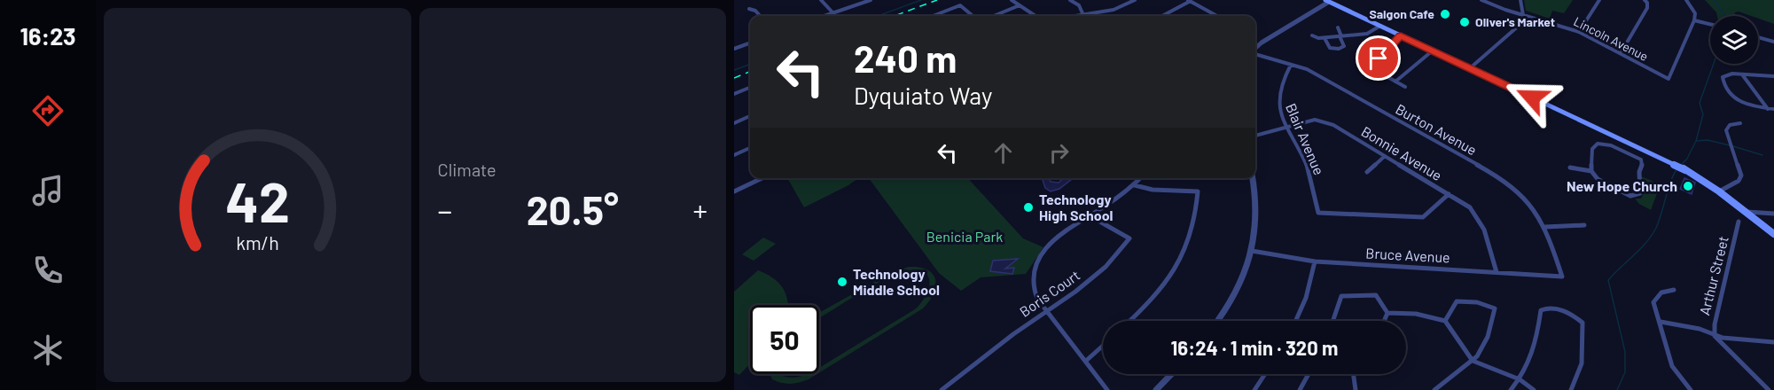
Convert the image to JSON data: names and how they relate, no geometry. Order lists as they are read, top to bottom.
{
  "streets": {
    "street": [
      "Lincoln Avenue",
      "Burton Avenue",
      "Blair Avenue",
      "Bonnie Avenue",
      "Bruce Avenue",
      "Arthur Street",
      "Boris Court"
    ]
  },
  "crossings": [
    ["Burton Avenue", "Blair Avenue"],
    ["Burton Avenue", "Bruce Avenue"],
    ["Blair Avenue", "Bonnie Avenue"],
    ["Bonnie Avenue", "Bruce Avenue"]
  ],
  "parks": ["Benicia Park"],
  "places": [
    "Saigon Cafe",
    "Oliver's Market",
    "New Hope Church",
    "Technology High School",
    "Technology Middle School"
  ],
  "page": {
    "tabs": "16:23",
    "tile": "Climate",
    "turn": ["240 m", "Dyquiato Way"],
    "heat": ["−", "20.5°", "+"],
    "limit": "50",
    "trip": "16:24 · 1 min · 320 m",
    "gauge": ["42", "km/h"]
  }
}
